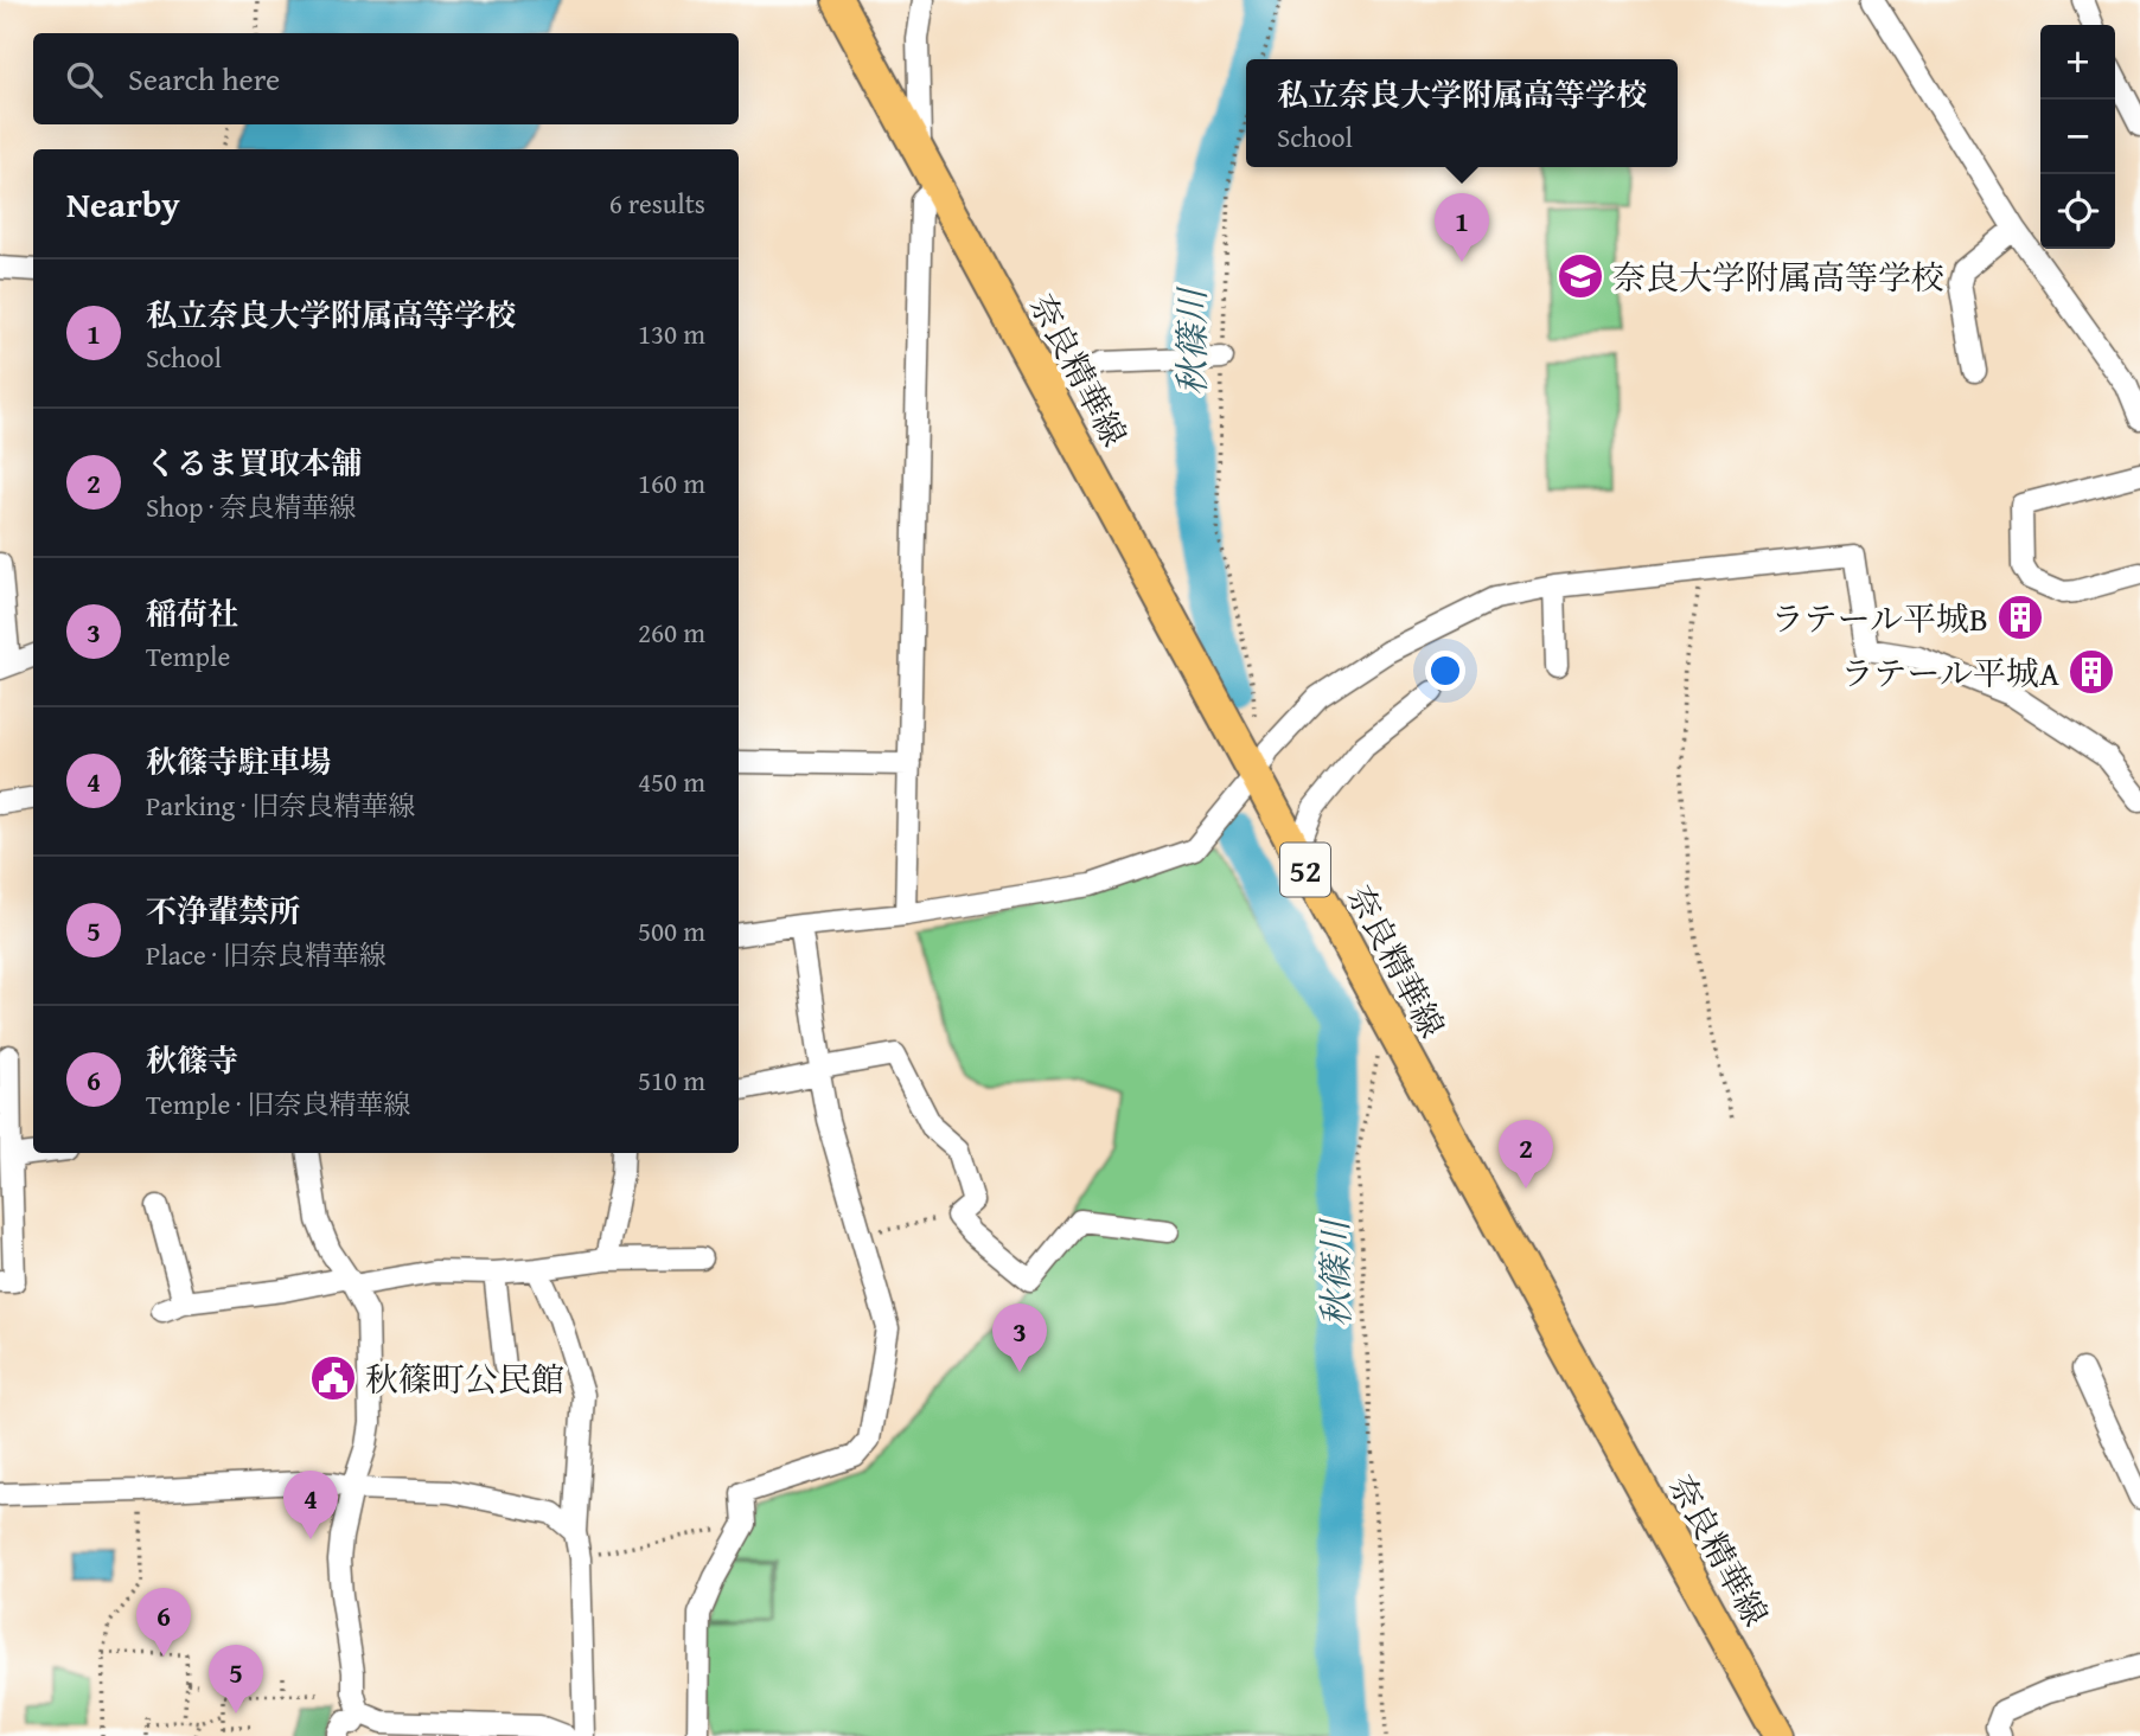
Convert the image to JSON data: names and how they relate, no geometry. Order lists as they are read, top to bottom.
{
  "streets": {
    "main road": ["奈良精華線", "52"]
  },
  "water": ["秋篠川"],
  "places": {
    "school or university": ["奈良大学附属高等学校"],
    "building": ["ラテール平城B", "ラテール平城A"],
    "public building": ["秋篠町公民館"]
  },
  "page": {
    "map_buttons": ["+", "−"],
    "search": "Search here",
    "popup": ["私立奈良大学附属高等学校", "School"],
    "heading": ["Nearby", "6 results"],
    "pins": [
      "1",
      "2",
      "3",
      "4",
      "6",
      "5"
    ],
    "list": [
      {
        "mark": "1",
        "name": "私立奈良大学附属高等学校",
        "note": "School",
        "value": "130 m"
      },
      {
        "mark": "2",
        "name": "くるま買取本舗",
        "note": "Shop · 奈良精華線",
        "value": "160 m"
      },
      {
        "mark": "3",
        "name": "稲荷社",
        "note": "Temple",
        "value": "260 m"
      },
      {
        "mark": "4",
        "name": "秋篠寺駐車場",
        "note": "Parking · 旧奈良精華線",
        "value": "450 m"
      },
      {
        "mark": "5",
        "name": "不浄輩禁所",
        "note": "Place · 旧奈良精華線",
        "value": "500 m"
      },
      {
        "mark": "6",
        "name": "秋篠寺",
        "note": "Temple · 旧奈良精華線",
        "value": "510 m"
      }
    ]
  }
}
